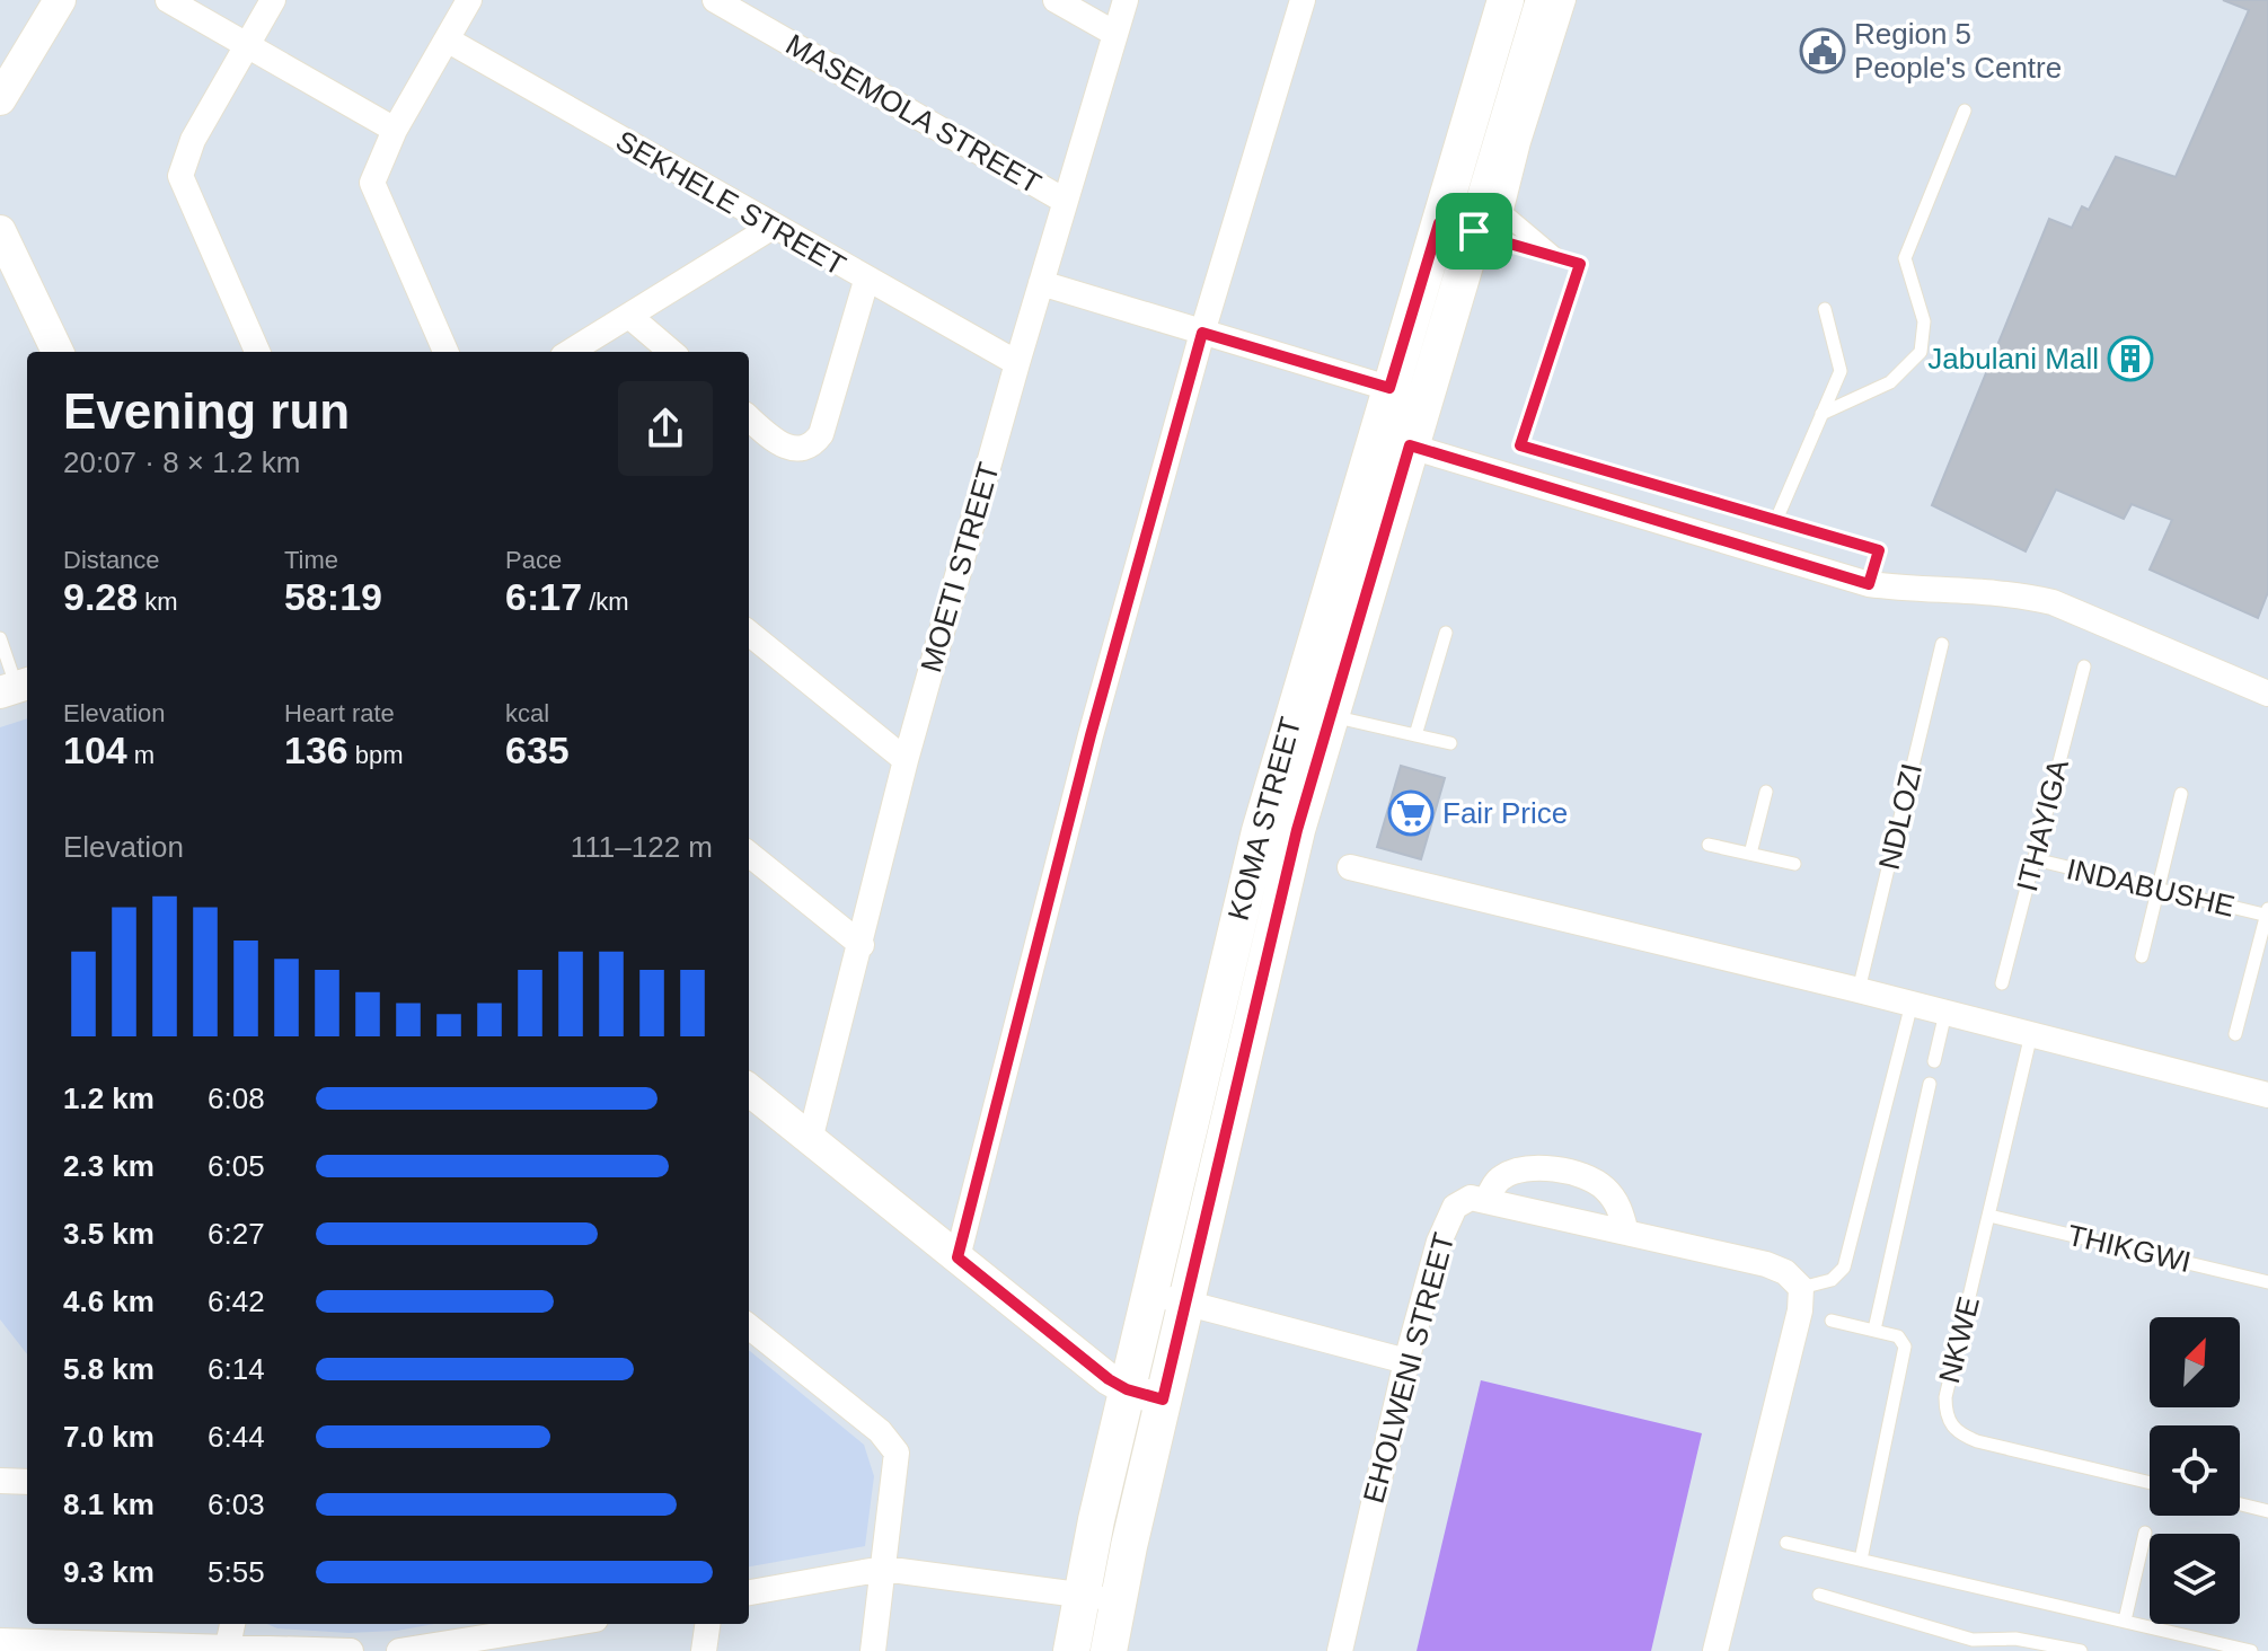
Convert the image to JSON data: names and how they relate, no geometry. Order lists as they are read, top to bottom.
{
  "streets": {
    "main road": ["KOMA STREET"],
    "street": [
      "MASEMOLA STREET",
      "SEKHELE STREET",
      "MOETI STREET",
      "EHOLWENI STREET"
    ],
    "lane": [
      "NDLOZI",
      "ITHAYIGA",
      "INDABUSHE",
      "THIKGWI",
      "NKWE"
    ]
  },
  "crossings": [
    ["MASEMOLA STREET", "MOETI STREET"],
    ["SEKHELE STREET", "MOETI STREET"],
    ["ITHAYIGA", "INDABUSHE"],
    ["THIKGWI", "NKWE"]
  ],
  "places": {
    "public building": ["Region 5 People's Centre"],
    "building": ["Jabulani Mall"],
    "supermarket": ["Fair Price"]
  },
  "north": "top right",
  "page": {
    "heading": ["Evening run", "20:07 · 8 × 1.2 km"],
    "stats": [
      ["Distance", "9.28 km"],
      ["Time", "58:19"],
      ["Pace", "6:17 /km"],
      ["Elevation", "104 m"],
      ["Heart rate", "136 bpm"],
      ["kcal", "635"]
    ],
    "chart": ["Elevation", "111–122 m"],
    "list": [
      {
        "name": "1.2 km",
        "note": "6:08"
      },
      {
        "name": "2.3 km",
        "note": "6:05"
      },
      {
        "name": "3.5 km",
        "note": "6:27"
      },
      {
        "name": "4.6 km",
        "note": "6:42"
      },
      {
        "name": "5.8 km",
        "note": "6:14"
      },
      {
        "name": "7.0 km",
        "note": "6:44"
      },
      {
        "name": "8.1 km",
        "note": "6:03"
      },
      {
        "name": "9.3 km",
        "note": "5:55"
      }
    ]
  }
}
